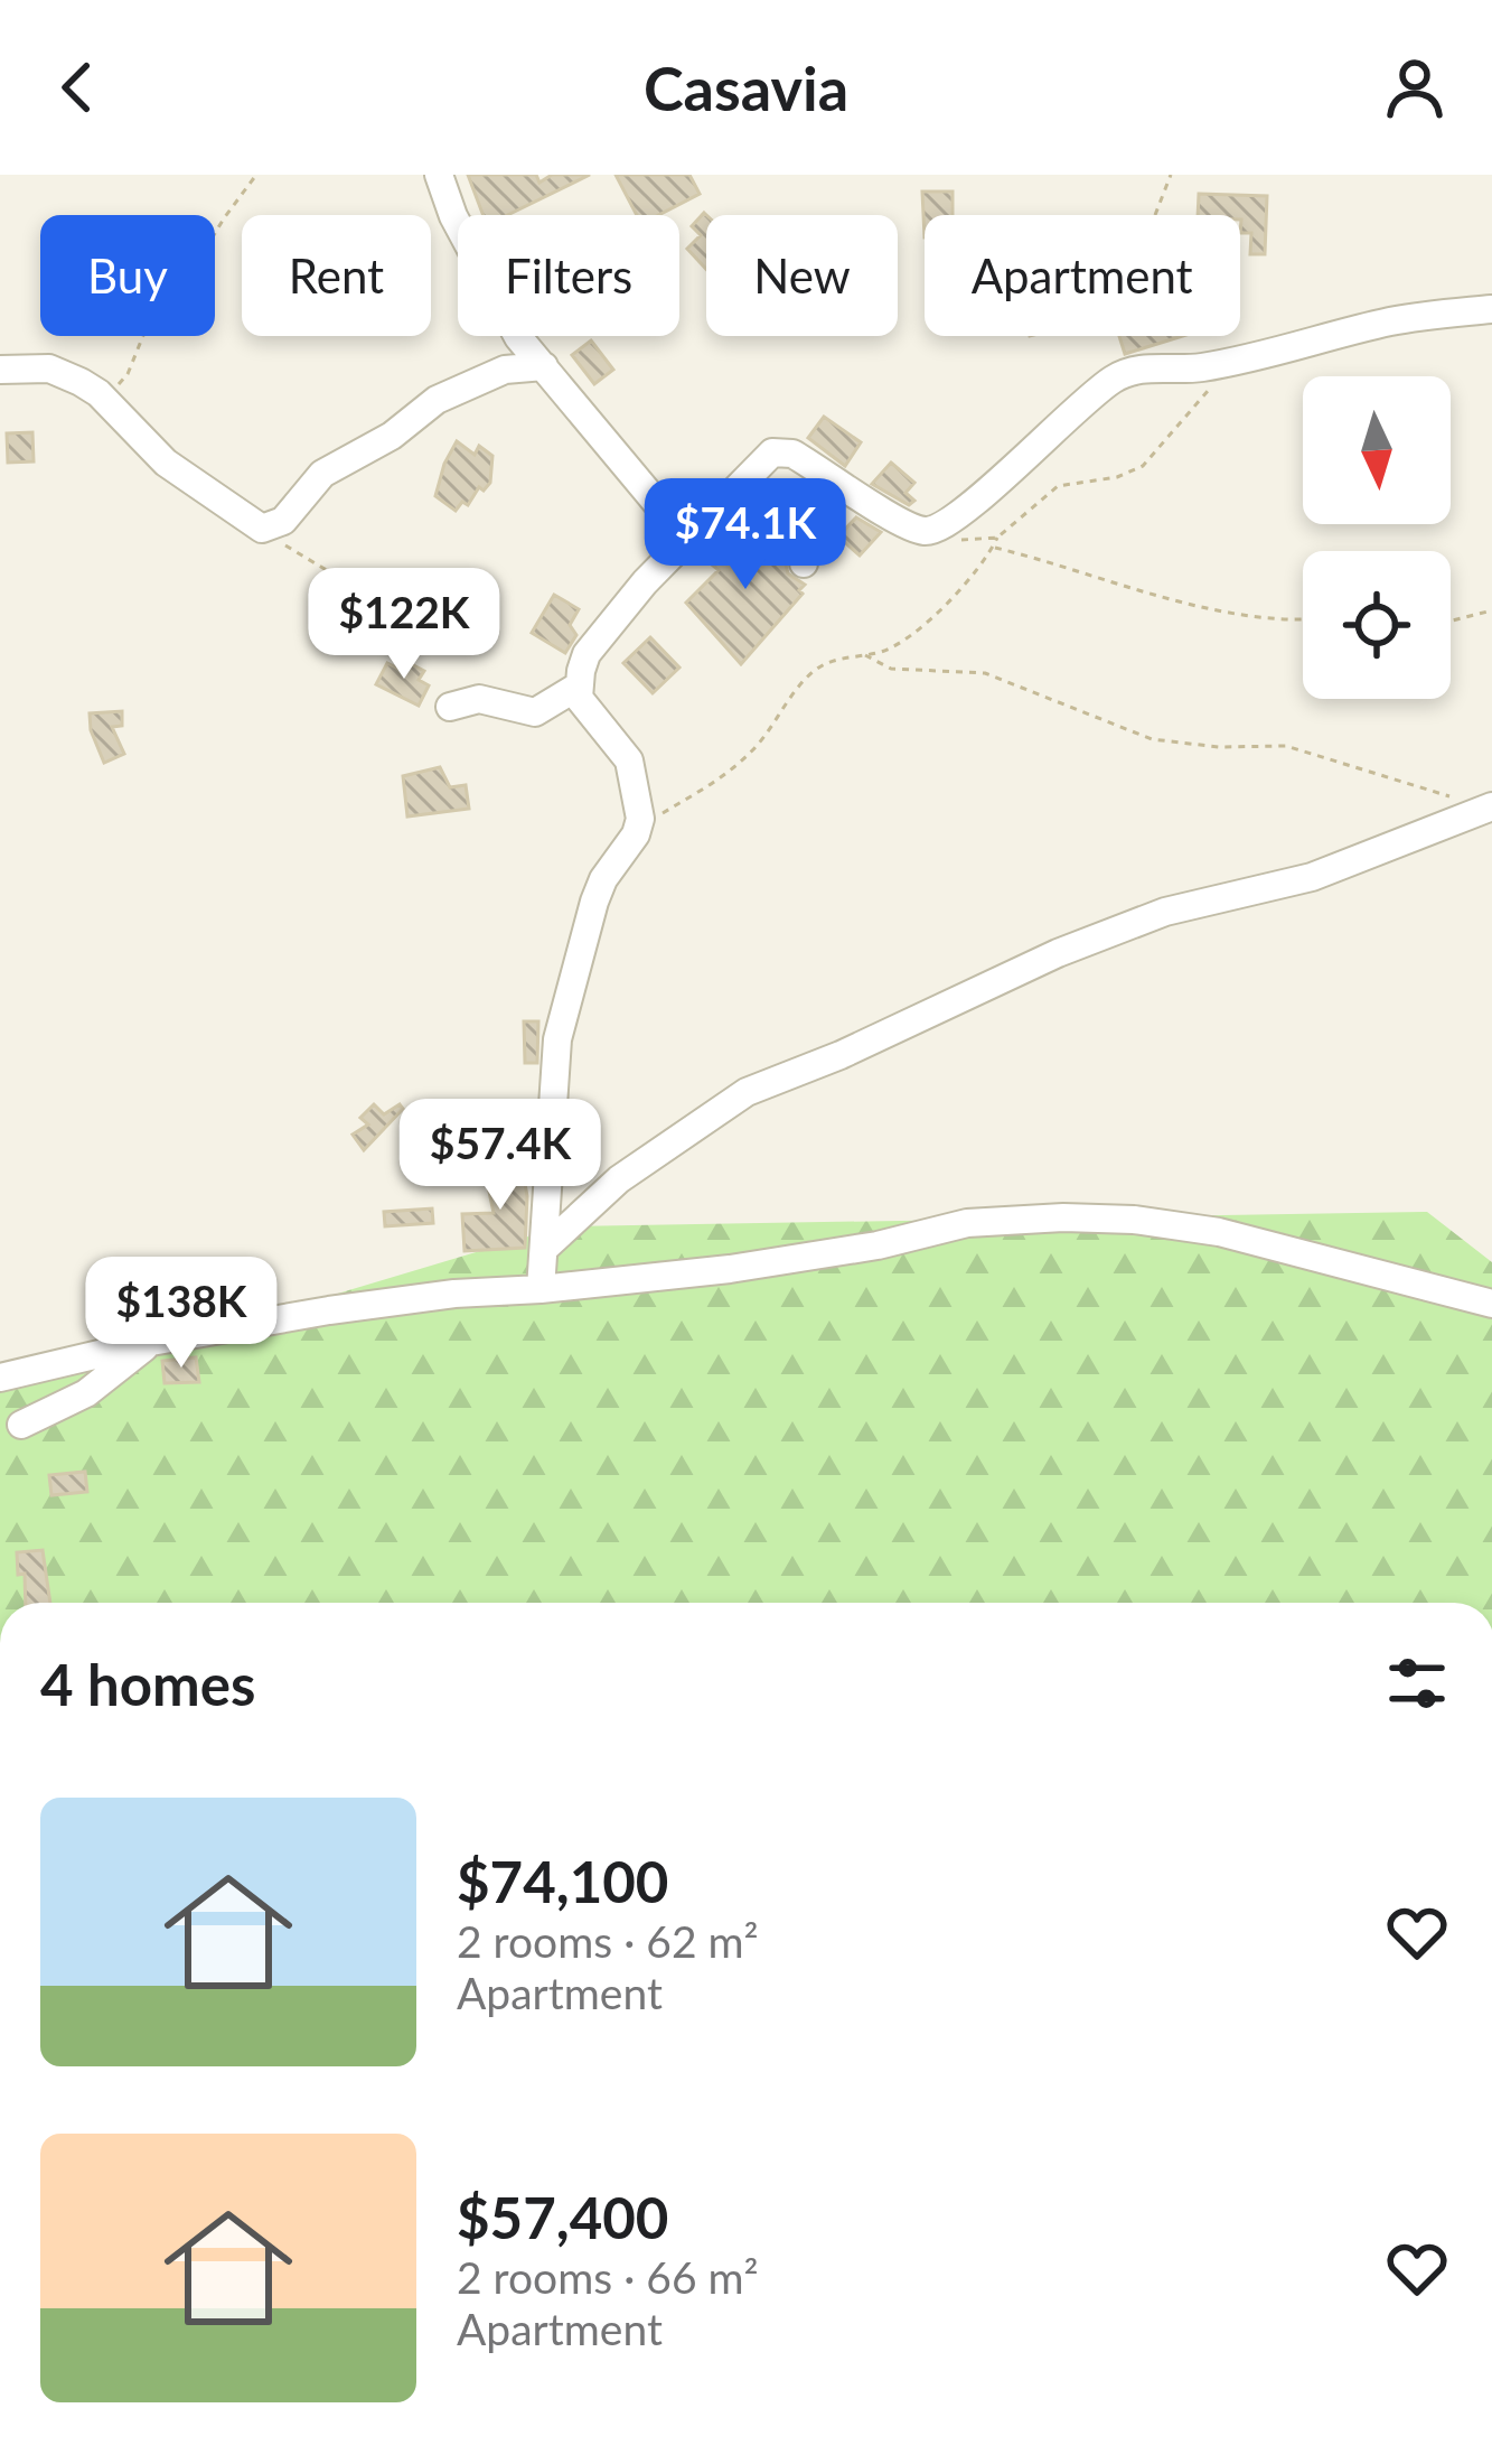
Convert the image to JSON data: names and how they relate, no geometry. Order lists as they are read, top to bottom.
{
  "north": "bottom",
  "page": {
    "header": "Casavia",
    "chip": [
      "Buy",
      "Rent",
      "Filters",
      "New",
      "Apartment"
    ],
    "price": [
      "$74.1K",
      "$122K",
      "$57.4K",
      "$138K"
    ],
    "heading": "4 homes",
    "list": [
      {
        "name": "$74,100",
        "note": "2 rooms · 62 m² · Apartment"
      },
      {
        "name": "$57,400",
        "note": "2 rooms · 66 m² · Apartment"
      }
    ]
  }
}
